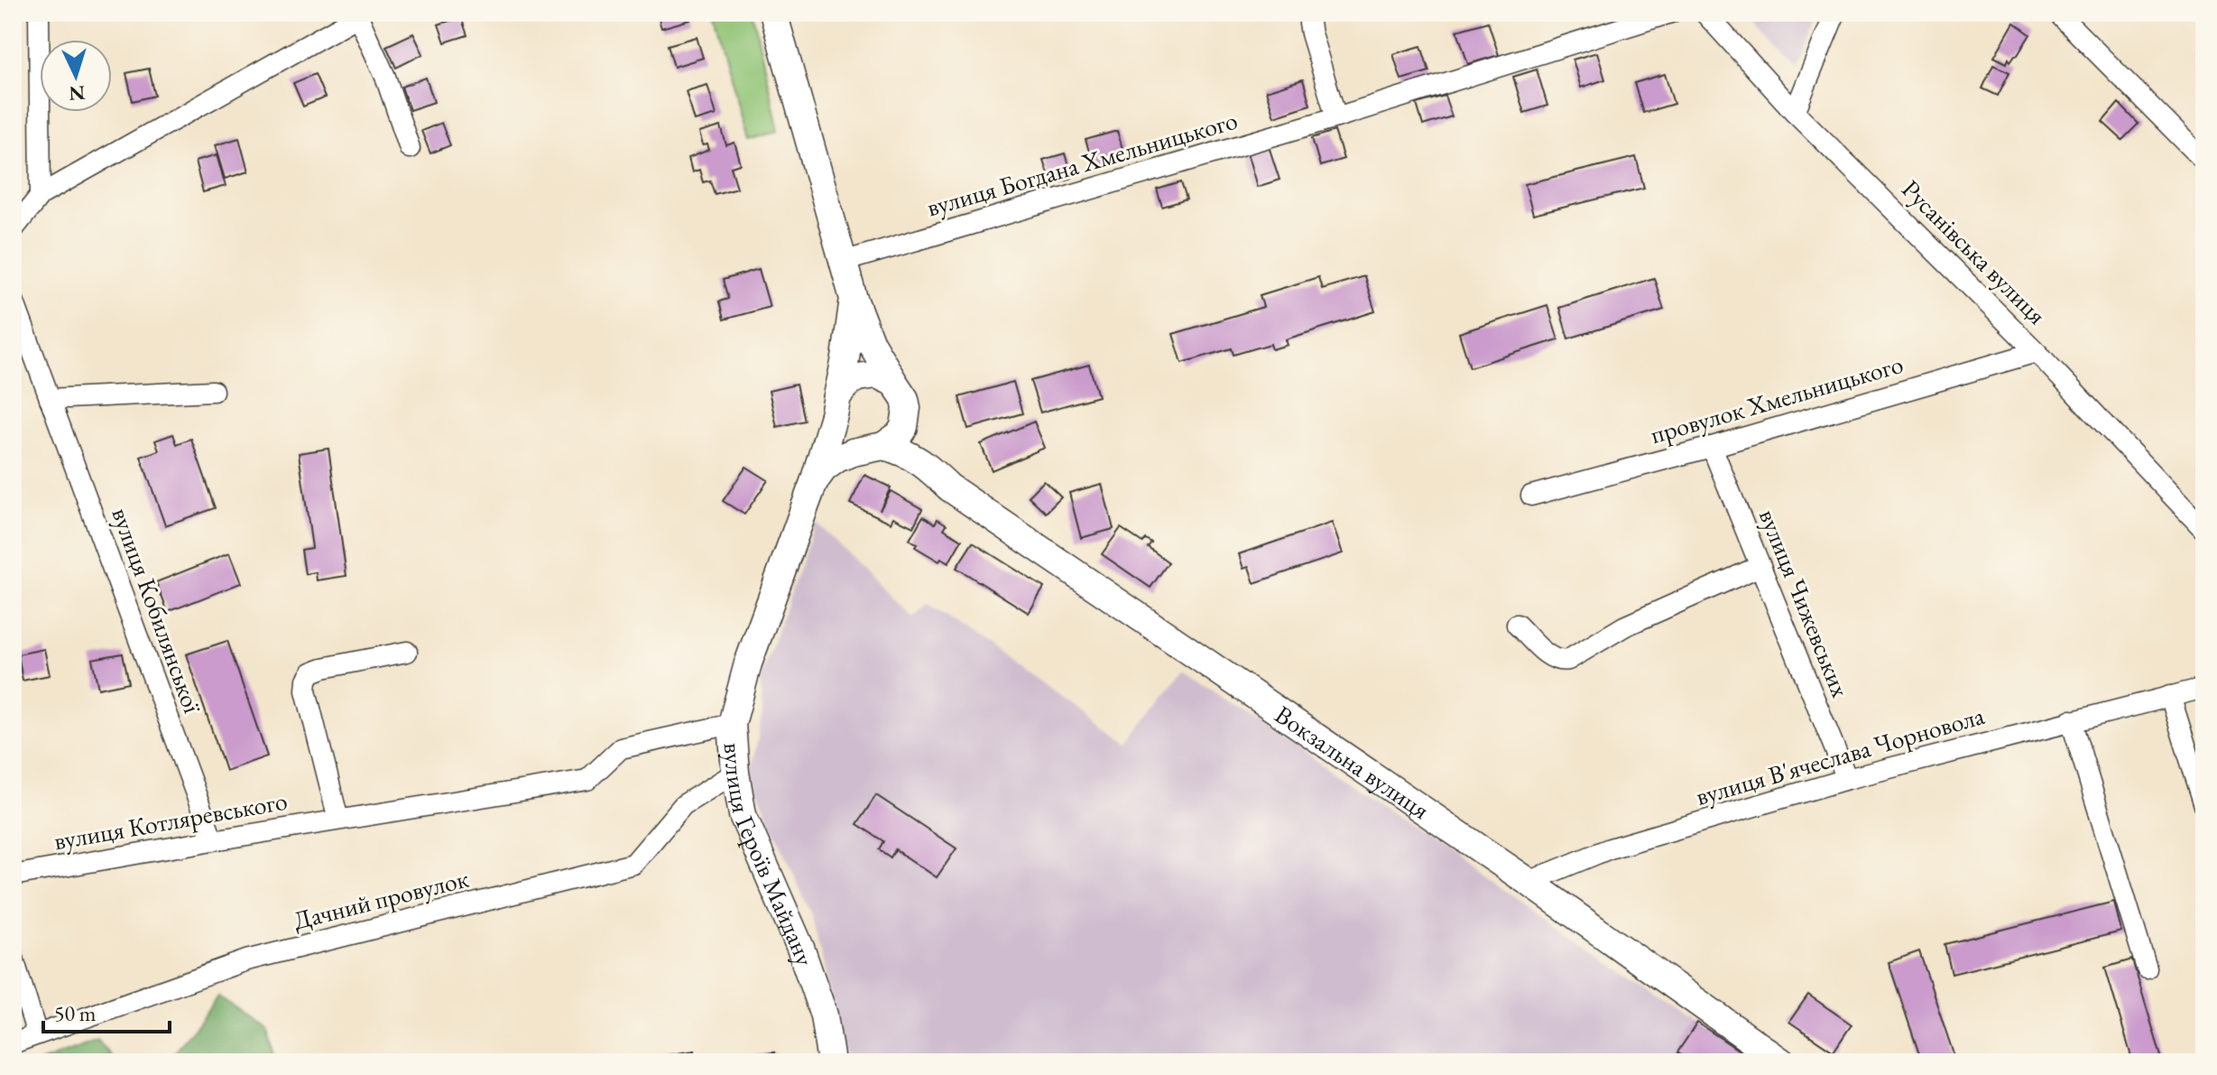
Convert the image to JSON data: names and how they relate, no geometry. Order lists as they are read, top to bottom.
{
  "streets": {
    "street": [
      "вулиця Богдана Хмельницького",
      "Русанівська вулиця",
      "провулок Хмельницького",
      "вулиця Чижевських",
      "вулиця Кобилянської",
      "вулиця В'ячеслава Чорновола",
      "Вокзальна вулиця",
      "вулиця Котляревського",
      "вулиця Героїв Майдану",
      "Дачний провулок"
    ]
  },
  "crossings": [
    ["вулиця Богдана Хмельницького", "вулиця Героїв Майдану"],
    ["Русанівська вулиця", "провулок Хмельницького"],
    ["провулок Хмельницького", "вулиця Чижевських"],
    ["вулиця Чижевських", "вулиця В'ячеслава Чорновола"],
    ["вулиця Кобилянської", "вулиця Котляревського"],
    ["вулиця В'ячеслава Чорновола", "Вокзальна вулиця"],
    ["Вокзальна вулиця", "вулиця Героїв Майдану"],
    ["вулиця Котляревського", "вулиця Героїв Майдану"],
    ["вулиця Героїв Майдану", "Дачний провулок"]
  ],
  "scale_bar": "50 m",
  "north": "bottom"
}
